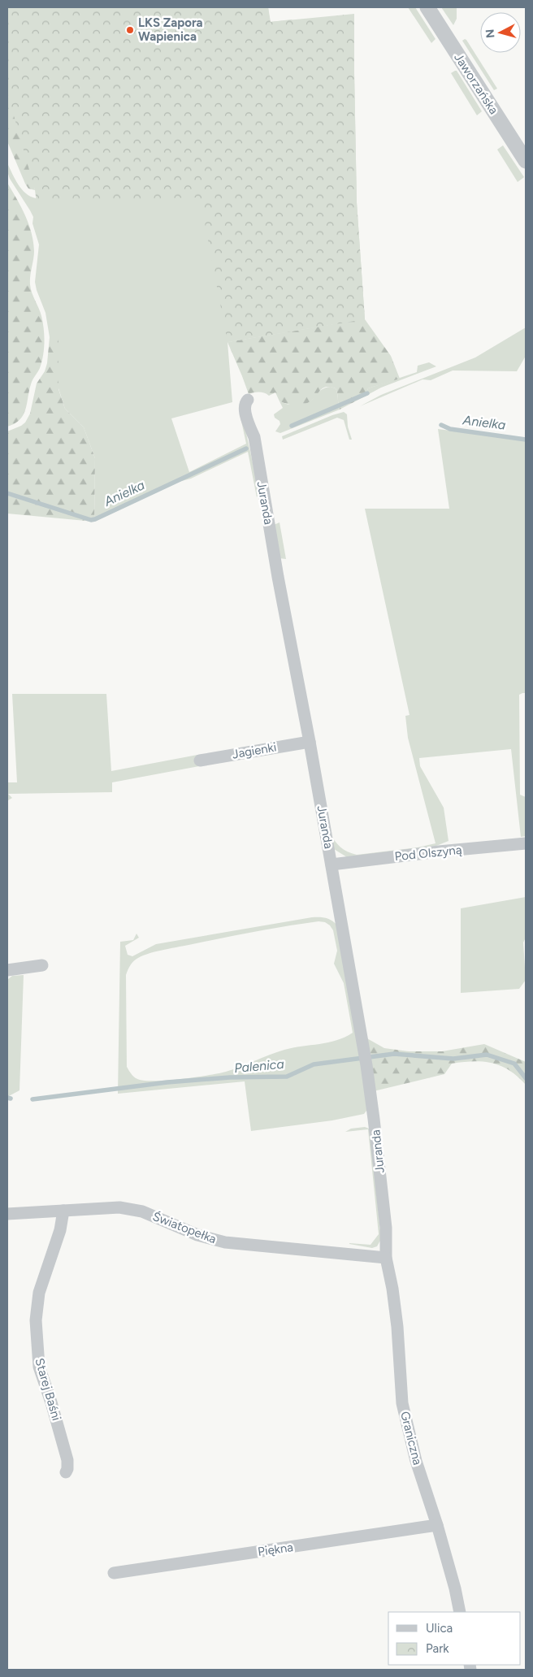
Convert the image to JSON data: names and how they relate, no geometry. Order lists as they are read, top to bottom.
{
  "streets": {
    "street": [
      "Jaworzańska",
      "Juranda",
      "Jagienki",
      "Pod Olszyną",
      "Światopełka",
      "Starej Baśni",
      "Graniczna",
      "Piękna"
    ]
  },
  "crossings": [
    ["Juranda", "Jagienki"],
    ["Juranda", "Pod Olszyną"],
    ["Juranda", "Światopełka"],
    ["Juranda", "Graniczna"],
    ["Światopełka", "Starej Baśni"],
    ["Światopełka", "Graniczna"],
    ["Graniczna", "Piękna"]
  ],
  "water": ["Anielka", "Palenica"],
  "places": ["LKS Zapora Wapienica"],
  "legend": ["Ulica", "Park"],
  "north": "left"
}
